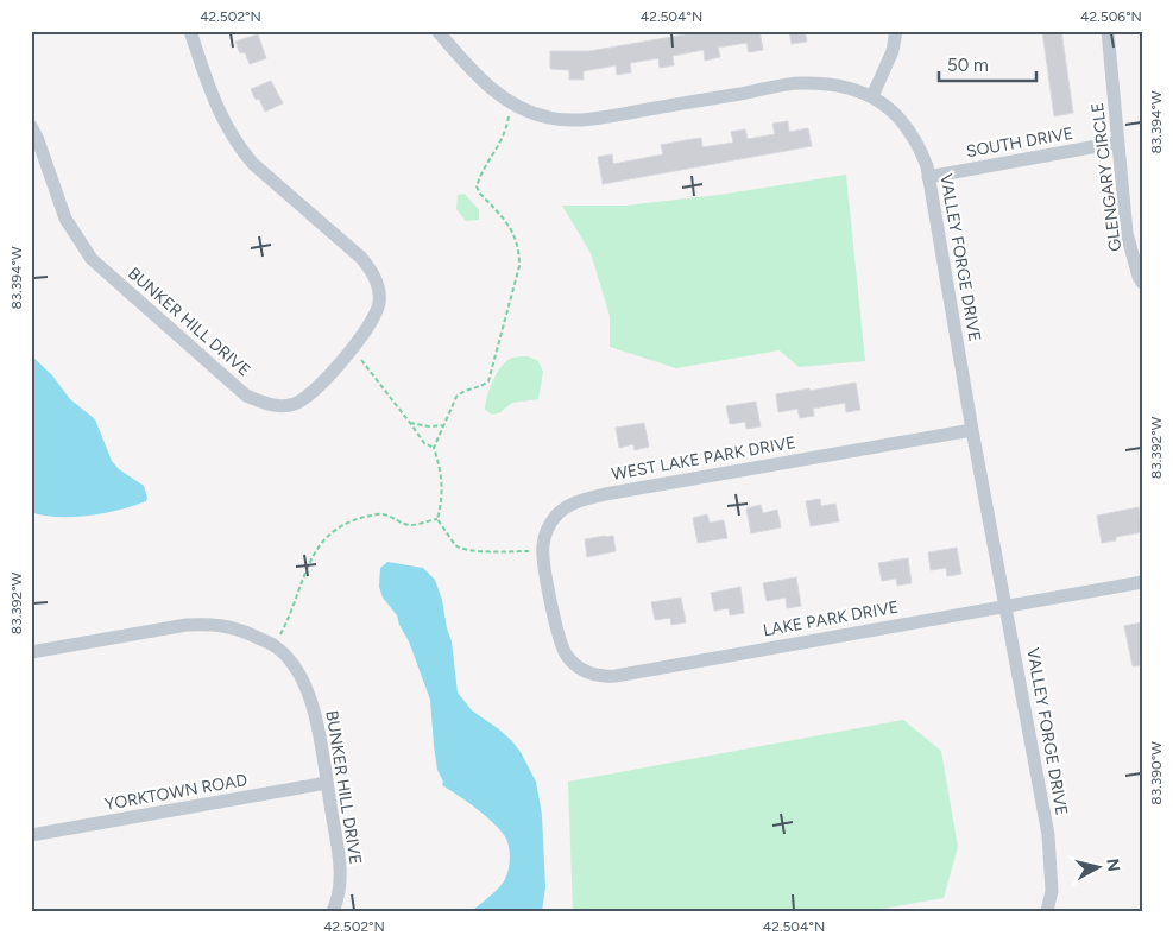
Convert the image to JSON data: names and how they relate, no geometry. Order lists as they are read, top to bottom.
{
  "streets": {
    "street": [
      "SOUTH DRIVE",
      "GLENGARY CIRCLE",
      "VALLEY FORGE DRIVE",
      "BUNKER HILL DRIVE",
      "WEST LAKE PARK DRIVE",
      "LAKE PARK DRIVE",
      "YORKTOWN ROAD"
    ]
  },
  "crossings": [
    ["SOUTH DRIVE", "GLENGARY CIRCLE"],
    ["SOUTH DRIVE", "VALLEY FORGE DRIVE"],
    ["VALLEY FORGE DRIVE", "WEST LAKE PARK DRIVE"],
    ["VALLEY FORGE DRIVE", "LAKE PARK DRIVE"],
    ["BUNKER HILL DRIVE", "YORKTOWN ROAD"],
    ["WEST LAKE PARK DRIVE", "LAKE PARK DRIVE"]
  ],
  "scale_bar": "50 m",
  "north": "right",
  "coordinates": [
    "42.502°N",
    "42.504°N",
    "42.506°N",
    "83.394°W",
    "83.392°W",
    "83.390°W"
  ]
}
